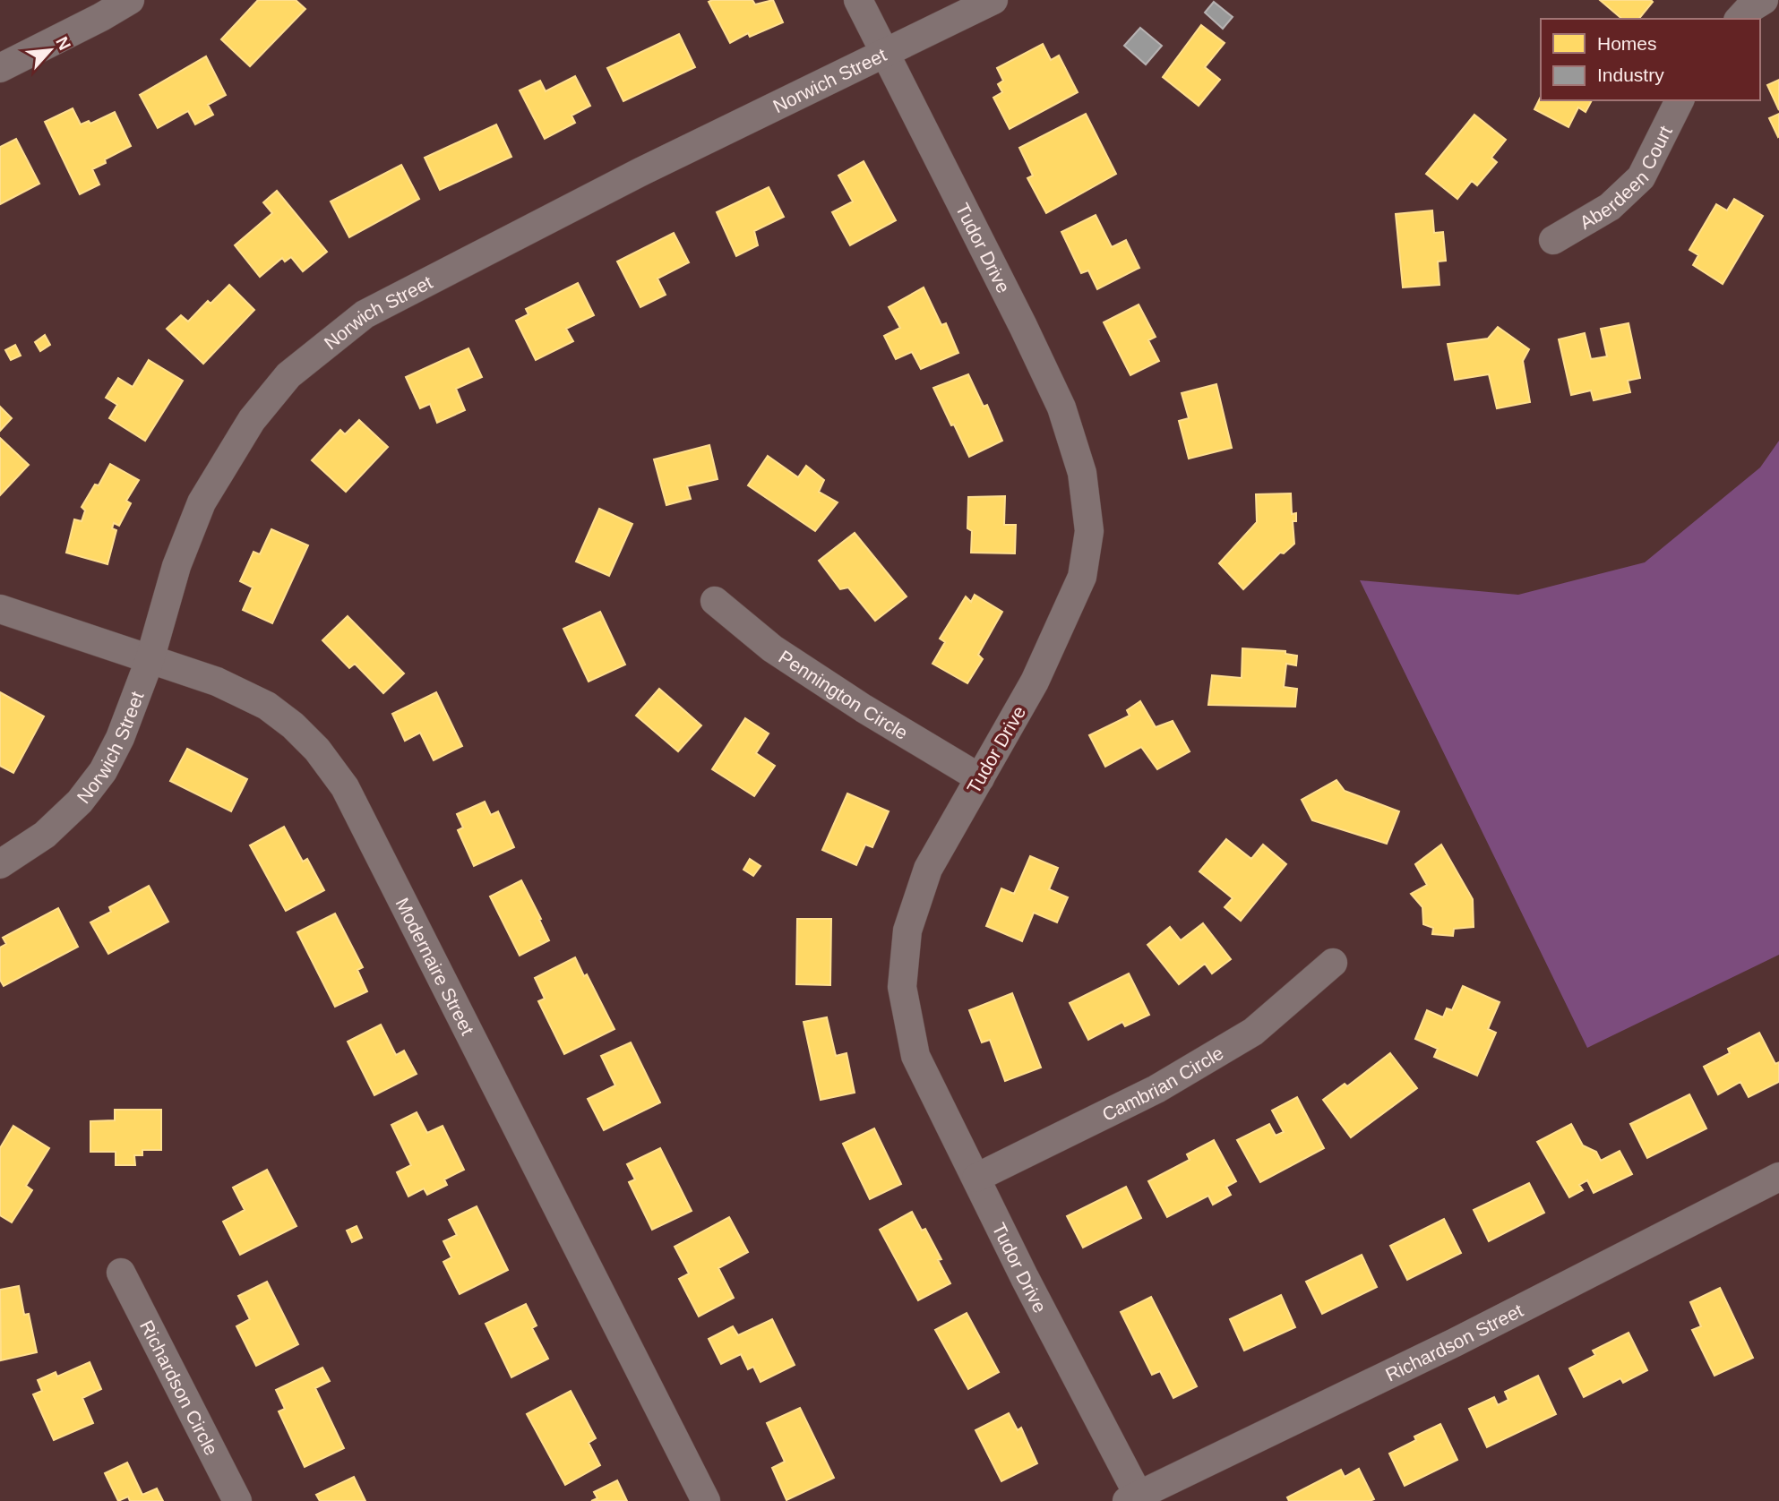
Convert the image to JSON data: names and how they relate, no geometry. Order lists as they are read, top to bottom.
{
  "streets": {
    "street": [
      "Norwich Street",
      "Aberdeen Court",
      "Tudor Drive",
      "Pennington Circle",
      "Modernaire Street",
      "Cambrian Circle",
      "Richardson Street",
      "Richardson Circle"
    ]
  },
  "crossings": [
    ["Norwich Street", "Tudor Drive"],
    ["Norwich Street", "Modernaire Street"],
    ["Tudor Drive", "Pennington Circle"],
    ["Tudor Drive", "Cambrian Circle"],
    ["Tudor Drive", "Richardson Street"]
  ],
  "legend": ["Homes", "Industry"],
  "north": "top right"
}
